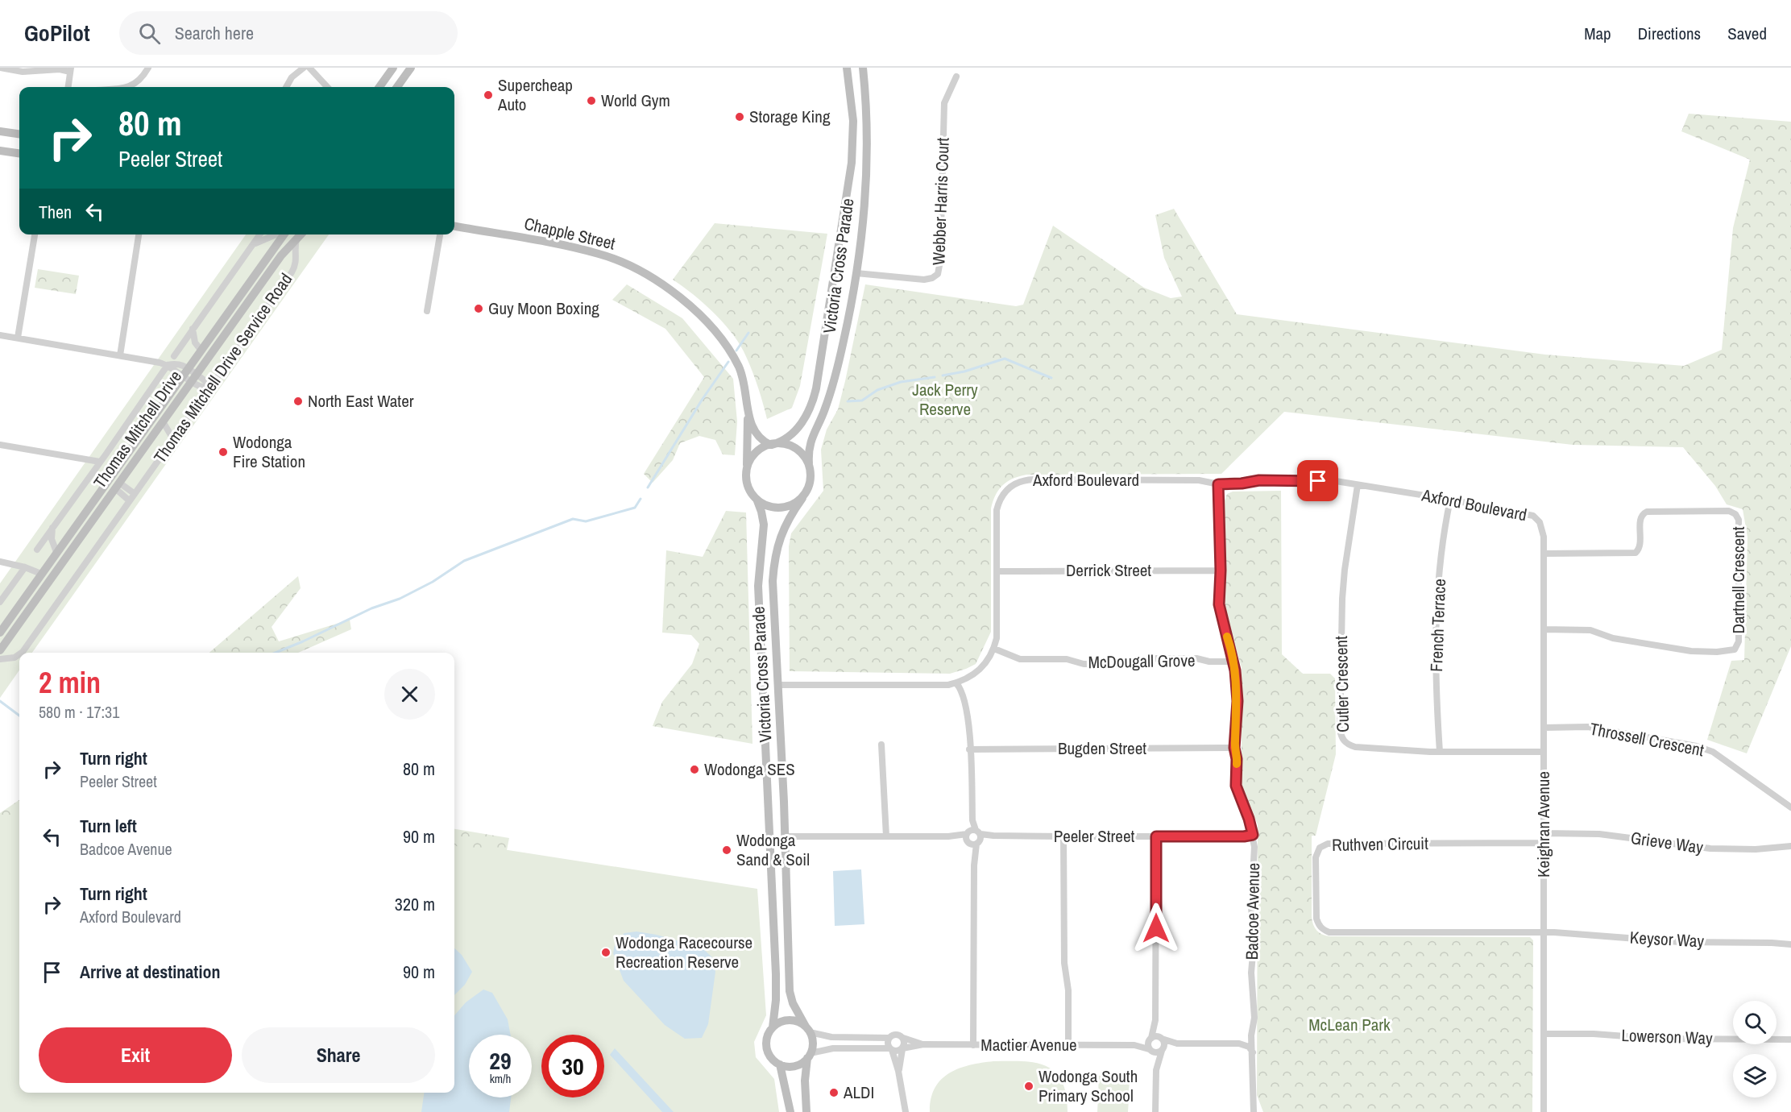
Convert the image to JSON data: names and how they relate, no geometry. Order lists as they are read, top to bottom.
{
  "streets": {
    "main road": ["Chapple Street", "Victoria Cross Parade", "Thomas Mitchell Drive"],
    "street": [
      "Webber Harris Court",
      "Thomas Mitchell Drive Service Road",
      "Axford Boulevard",
      "Derrick Street",
      "Dartnell Crescent",
      "French Terrace",
      "McDougall Grove",
      "Cutler Crescent",
      "Throssell Crescent",
      "Bugden Street",
      "Keighran Avenue",
      "Peeler Street",
      "Grieve Way",
      "Ruthven Circuit",
      "Badcoe Avenue",
      "Keysor Way",
      "Lowerson Way",
      "Mactier Avenue"
    ]
  },
  "crossings": [
    ["Webber Harris Court", "Victoria Cross Parade"],
    ["Chapple Street", "Victoria Cross Parade"],
    ["Victoria Cross Parade", "Axford Boulevard"],
    ["Victoria Cross Parade", "Peeler Street"],
    ["Thomas Mitchell Drive Service Road", "Thomas Mitchell Drive"],
    ["Axford Boulevard", "Derrick Street"],
    ["Axford Boulevard", "French Terrace"],
    ["Axford Boulevard", "McDougall Grove"],
    ["Axford Boulevard", "Cutler Crescent"],
    ["Axford Boulevard", "Keighran Avenue"],
    ["Axford Boulevard", "Badcoe Avenue"],
    ["Derrick Street", "Badcoe Avenue"],
    ["Dartnell Crescent", "Keighran Avenue"],
    ["French Terrace", "Cutler Crescent"],
    ["McDougall Grove", "Badcoe Avenue"],
    ["Cutler Crescent", "Keighran Avenue"],
    ["Throssell Crescent", "Keighran Avenue"],
    ["Bugden Street", "Badcoe Avenue"],
    ["Keighran Avenue", "Grieve Way"],
    ["Keighran Avenue", "Ruthven Circuit"],
    ["Keighran Avenue", "Keysor Way"],
    ["Keighran Avenue", "Lowerson Way"],
    ["Peeler Street", "Badcoe Avenue"],
    ["Ruthven Circuit", "Keysor Way"]
  ],
  "parks": ["Jack Perry Reserve", "McLean Park"],
  "places": [
    "Supercheap Auto",
    "World Gym",
    "Storage King",
    "Guy Moon Boxing",
    "North East Water",
    "Wodonga Fire Station",
    "Wodonga SES",
    "Wodonga Sand & Soil",
    "Wodonga Racecourse Recreation Reserve",
    "Wodonga South Primary School",
    "ALDI"
  ],
  "page": {
    "header": "GoPilot",
    "search": "Search here",
    "nav": ["Map", "Directions", "Saved"],
    "turn": ["80 m", "Peeler Street"],
    "then": "Then",
    "heading": ["2 min", "580 m · 17:31"],
    "list": [
      {
        "name": "Turn right",
        "note": "Peeler Street",
        "value": "80 m"
      },
      {
        "name": "Turn left",
        "note": "Badcoe Avenue",
        "value": "90 m"
      },
      {
        "name": "Turn right",
        "note": "Axford Boulevard",
        "value": "320 m"
      },
      {
        "name": "Arrive at destination",
        "value": "90 m"
      }
    ],
    "buttons": ["Exit", "Share"],
    "speed": "29 km/h",
    "limit": "30"
  }
}
